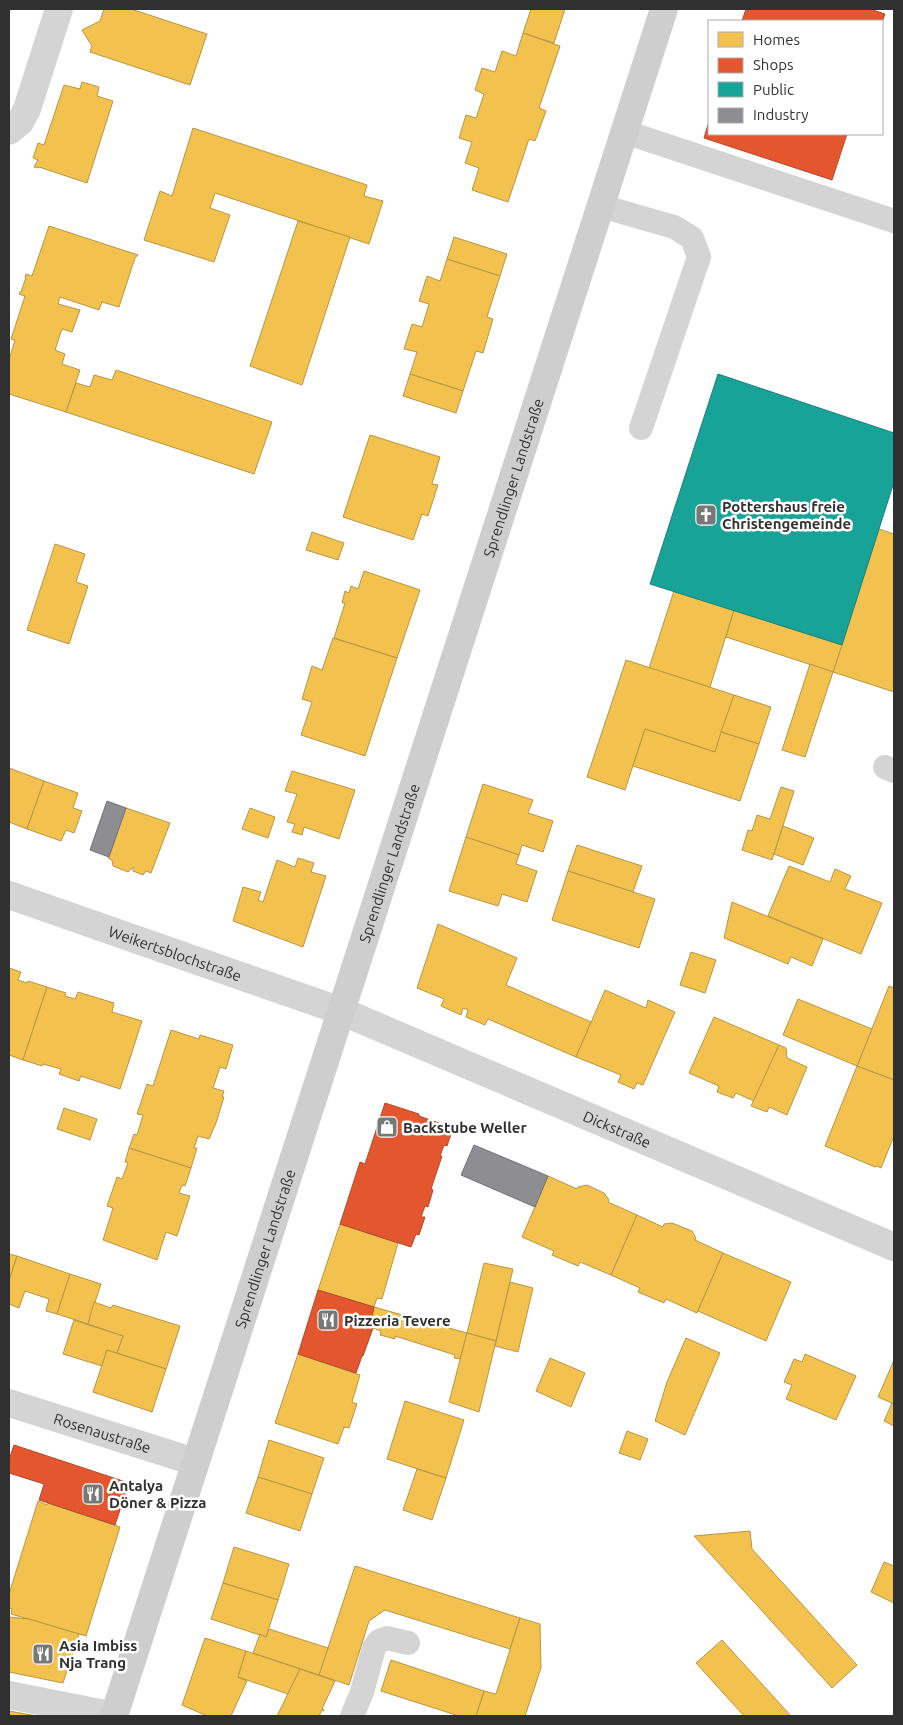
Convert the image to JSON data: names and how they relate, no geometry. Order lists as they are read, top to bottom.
{
  "streets": {
    "main road": ["Sprendlinger Landstraße"],
    "street": ["Weikertsblochstraße", "Dickstraße", "Rosenaustraße"]
  },
  "crossings": [
    ["Sprendlinger Landstraße", "Weikertsblochstraße"],
    ["Sprendlinger Landstraße", "Dickstraße"],
    ["Sprendlinger Landstraße", "Rosenaustraße"],
    ["Weikertsblochstraße", "Dickstraße"]
  ],
  "places": {
    "church": ["Pottershaus freie Christengemeinde"],
    "shop": ["Backstube Weller"],
    "restaurant": ["Pizzeria Tevere", "Antalya Döner & Pizza", "Asia Imbiss Nja Trang"]
  },
  "legend": [
    "Homes",
    "Shops",
    "Public",
    "Industry"
  ]
}
